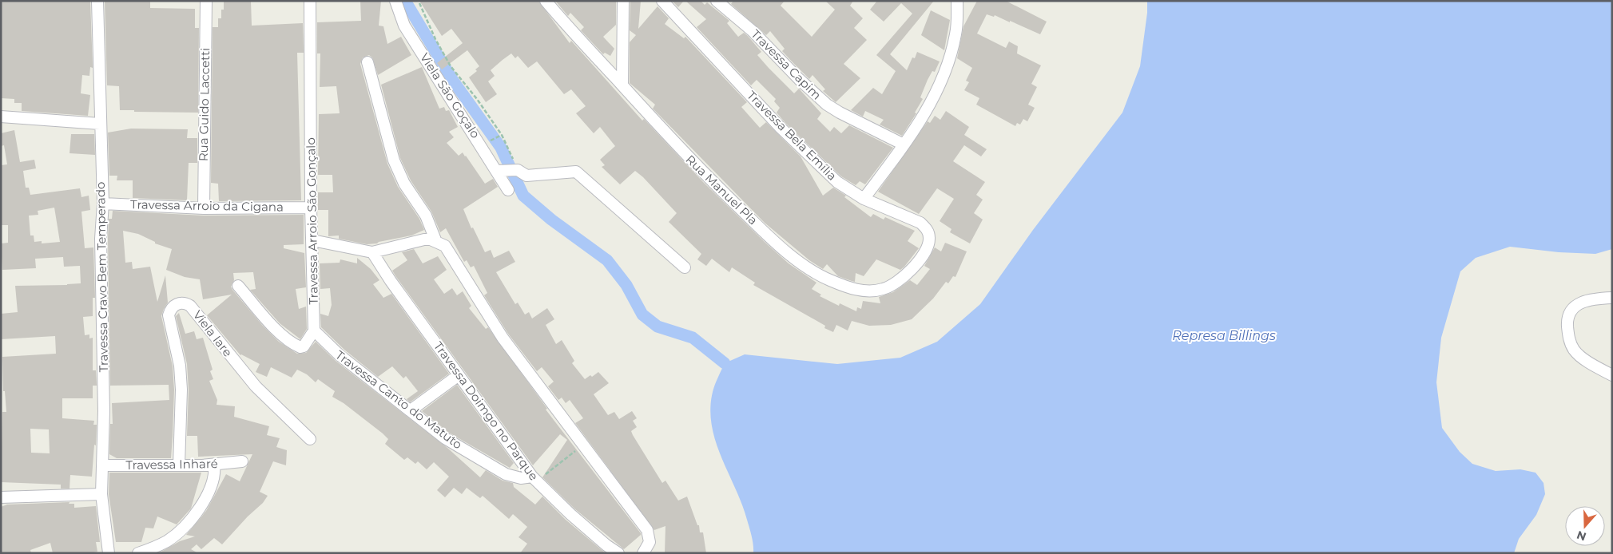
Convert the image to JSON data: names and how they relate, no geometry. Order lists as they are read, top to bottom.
{
  "streets": {
    "street": [
      "Travessa Capim",
      "Viela São Goçalo",
      "Rua Guido Laccetti",
      "Travessa Bela Emília",
      "Rua Manuel Pla",
      "Travessa Arroio da Cigana",
      "Travessa Arroio São Gonçalo",
      "Travessa Cravo Bem Temperado",
      "Viela Iare",
      "Travessa Canto do Matuto",
      "Travessa Doimgo no Parque",
      "Travessa Inharé"
    ]
  },
  "crossings": [
    ["Rua Guido Laccetti", "Travessa Arroio da Cigana"],
    ["Travessa Bela Emília", "Rua Manuel Pla"],
    ["Travessa Arroio da Cigana", "Travessa Arroio São Gonçalo"],
    ["Travessa Arroio da Cigana", "Travessa Cravo Bem Temperado"],
    ["Travessa Arroio São Gonçalo", "Travessa Canto do Matuto"],
    ["Travessa Cravo Bem Temperado", "Travessa Inharé"],
    ["Viela Iare", "Travessa Inharé"],
    ["Travessa Canto do Matuto", "Travessa Doimgo no Parque"]
  ],
  "water": ["Represa Billings"],
  "north": "bottom"
}
